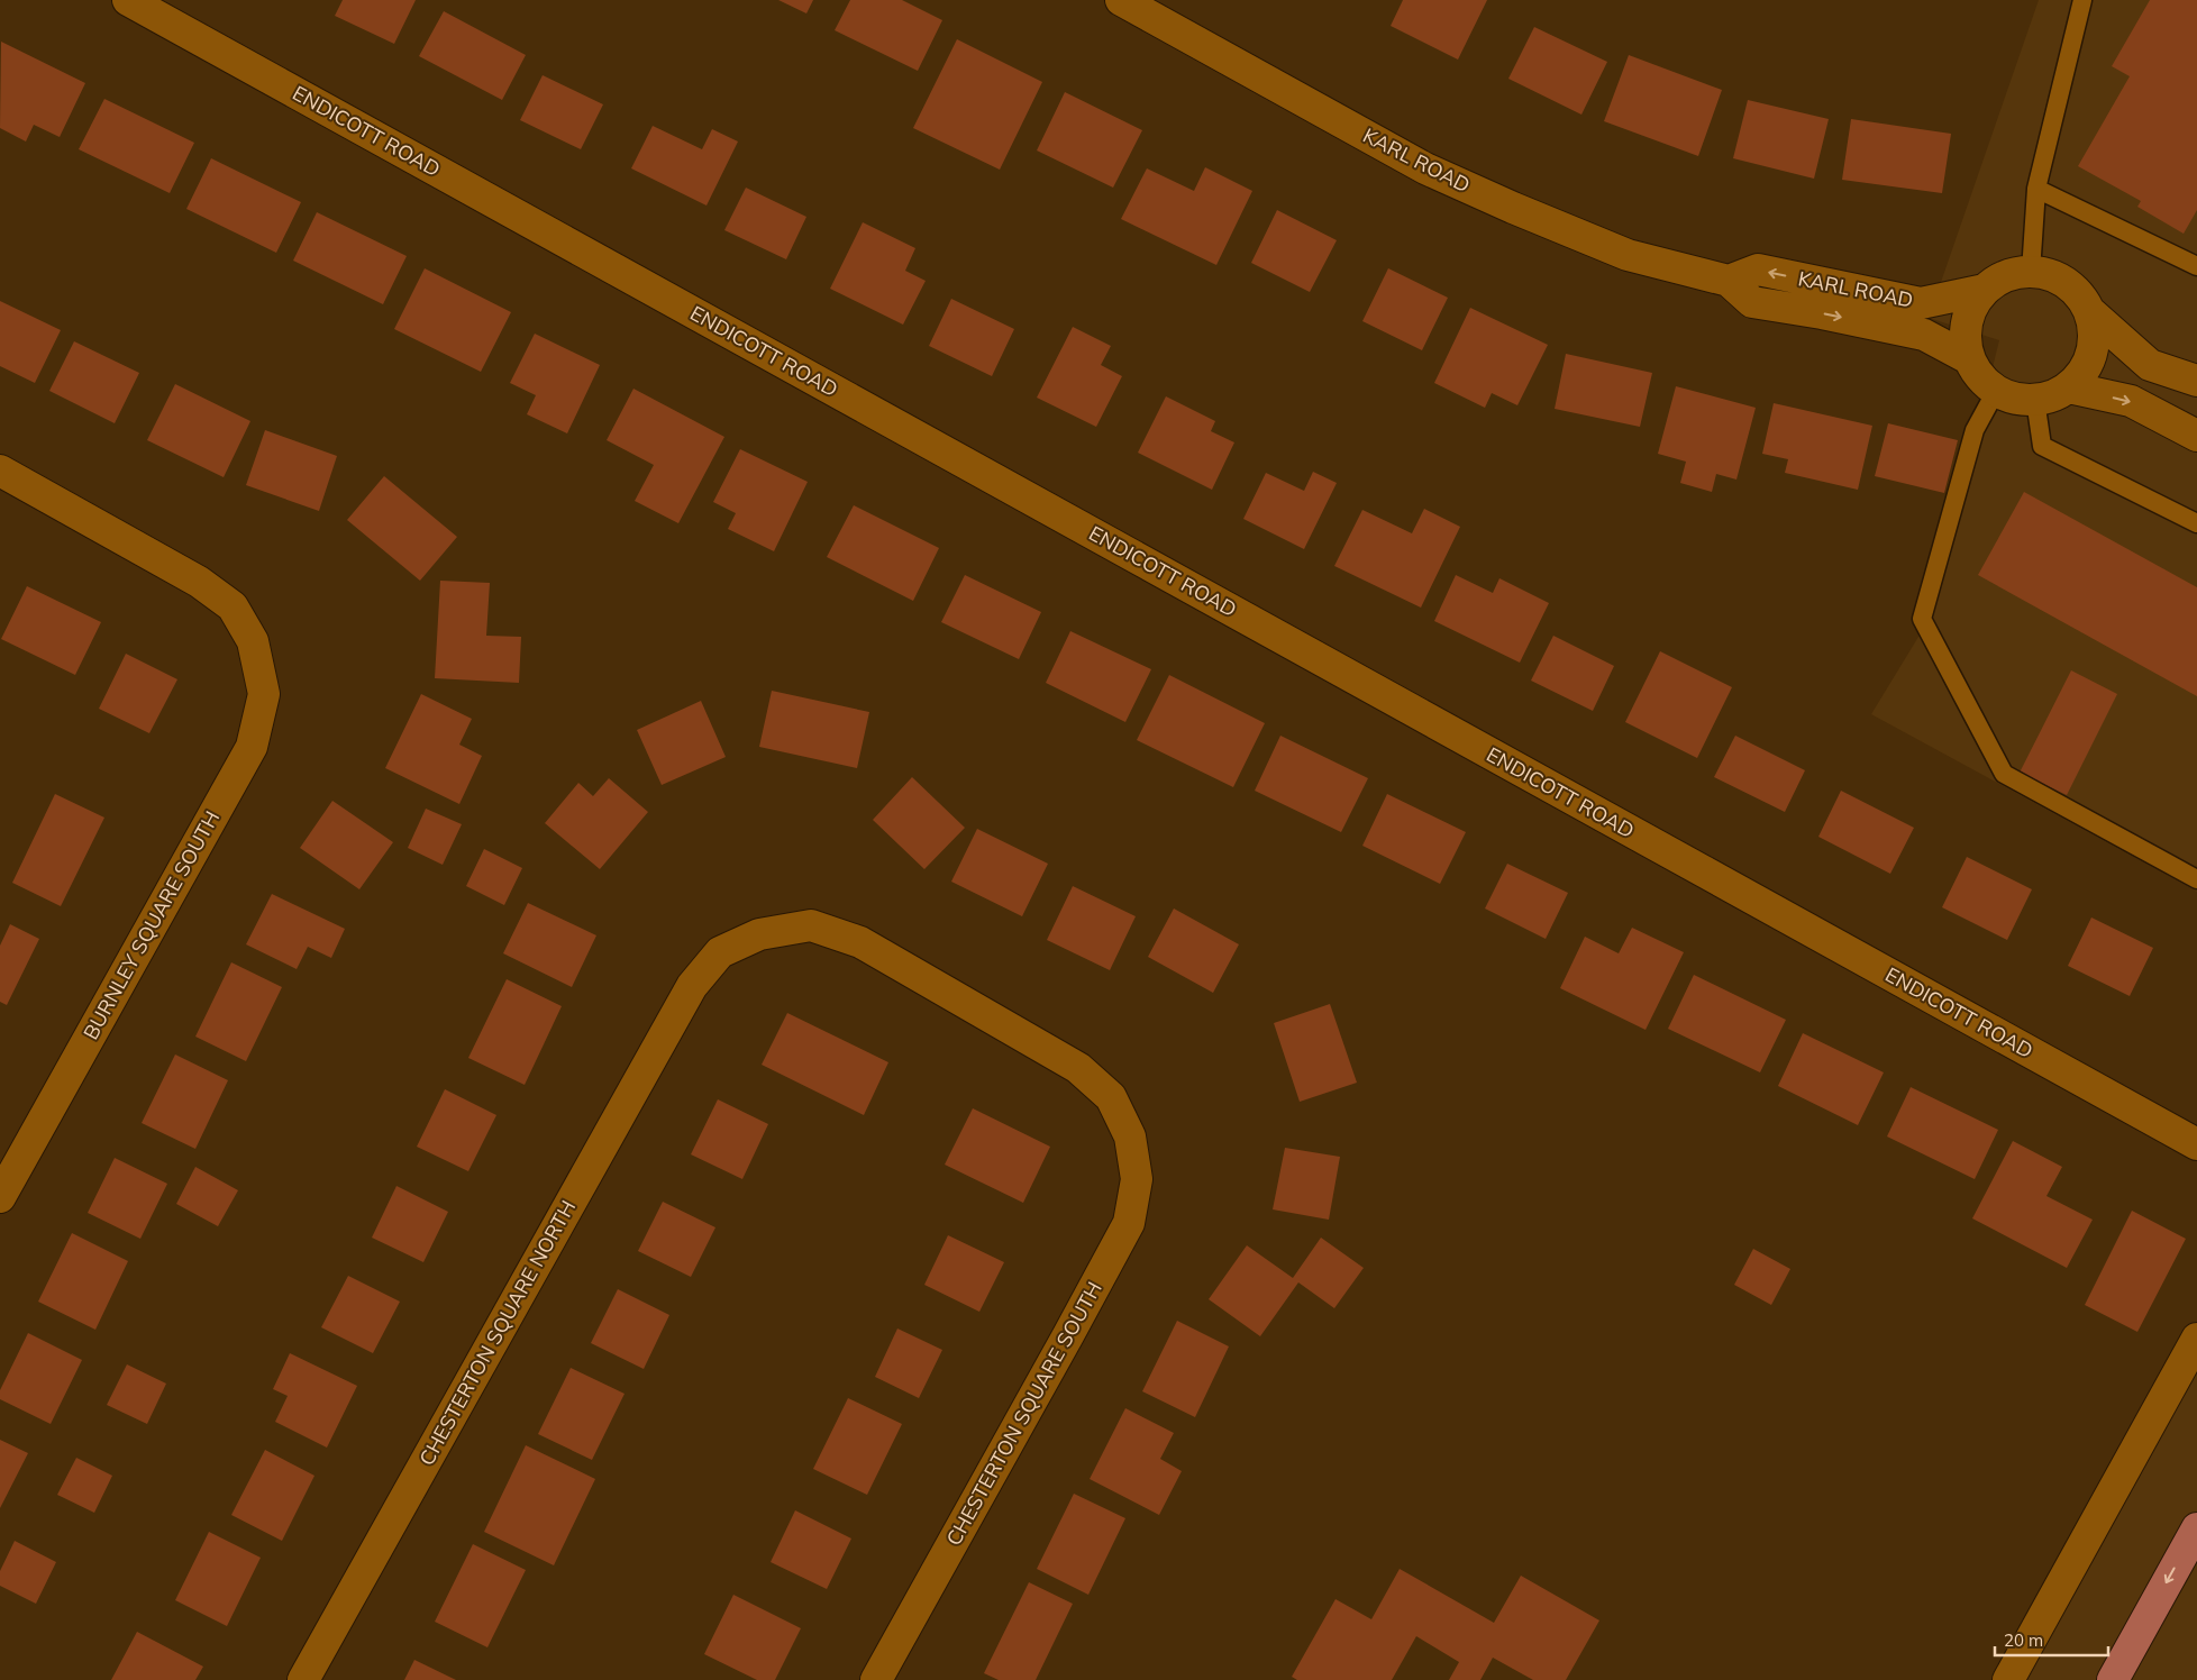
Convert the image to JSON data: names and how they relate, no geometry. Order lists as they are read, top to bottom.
{
  "streets": {
    "street": [
      "ENDICOTT ROAD",
      "KARL ROAD",
      "BURNLEY SQUARE SOUTH",
      "CHESTERTON SQUARE NORTH",
      "CHESTERTON SQUARE SOUTH"
    ]
  },
  "crossings": [
    ["CHESTERTON SQUARE NORTH", "CHESTERTON SQUARE SOUTH"]
  ],
  "scale_bar": "20 m"
}
